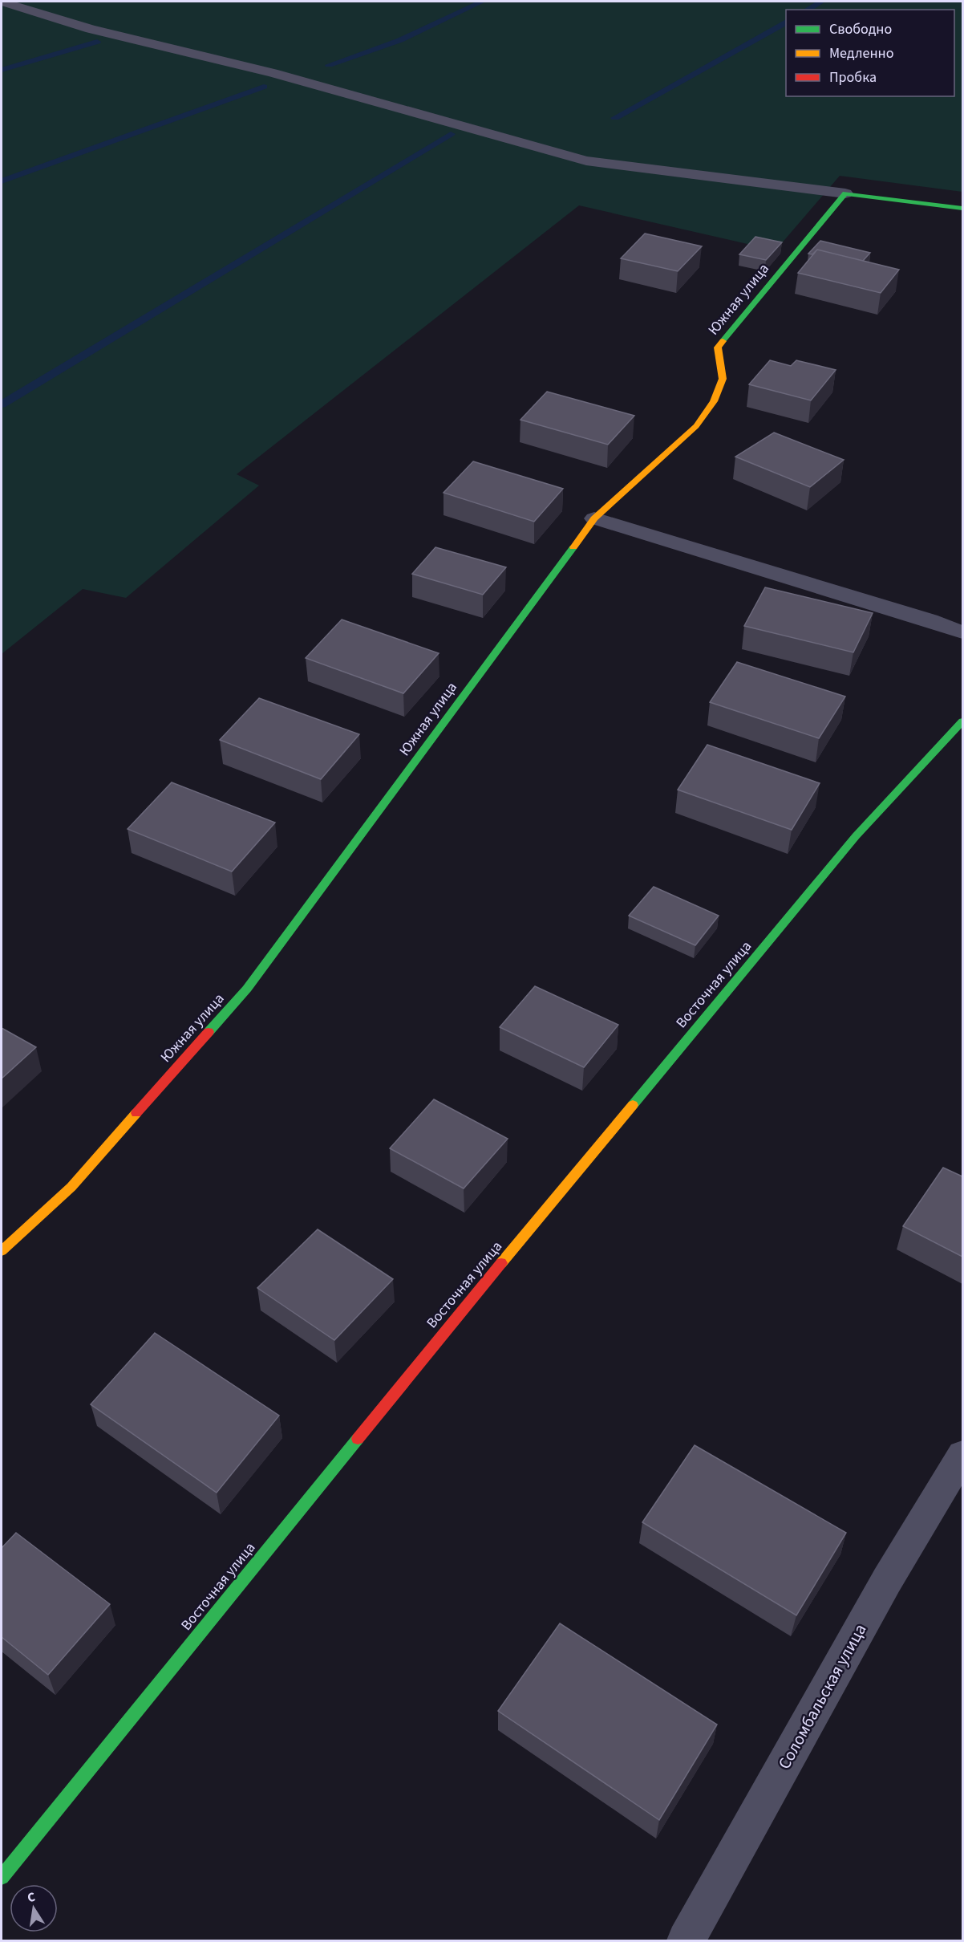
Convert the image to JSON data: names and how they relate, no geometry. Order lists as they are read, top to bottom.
{
  "streets": {
    "street": ["Южная улица", "Восточная улица", "Соломбальская улица"]
  },
  "legend": ["Свободно", "Медленно", "Пробка"],
  "north": "top"
}
